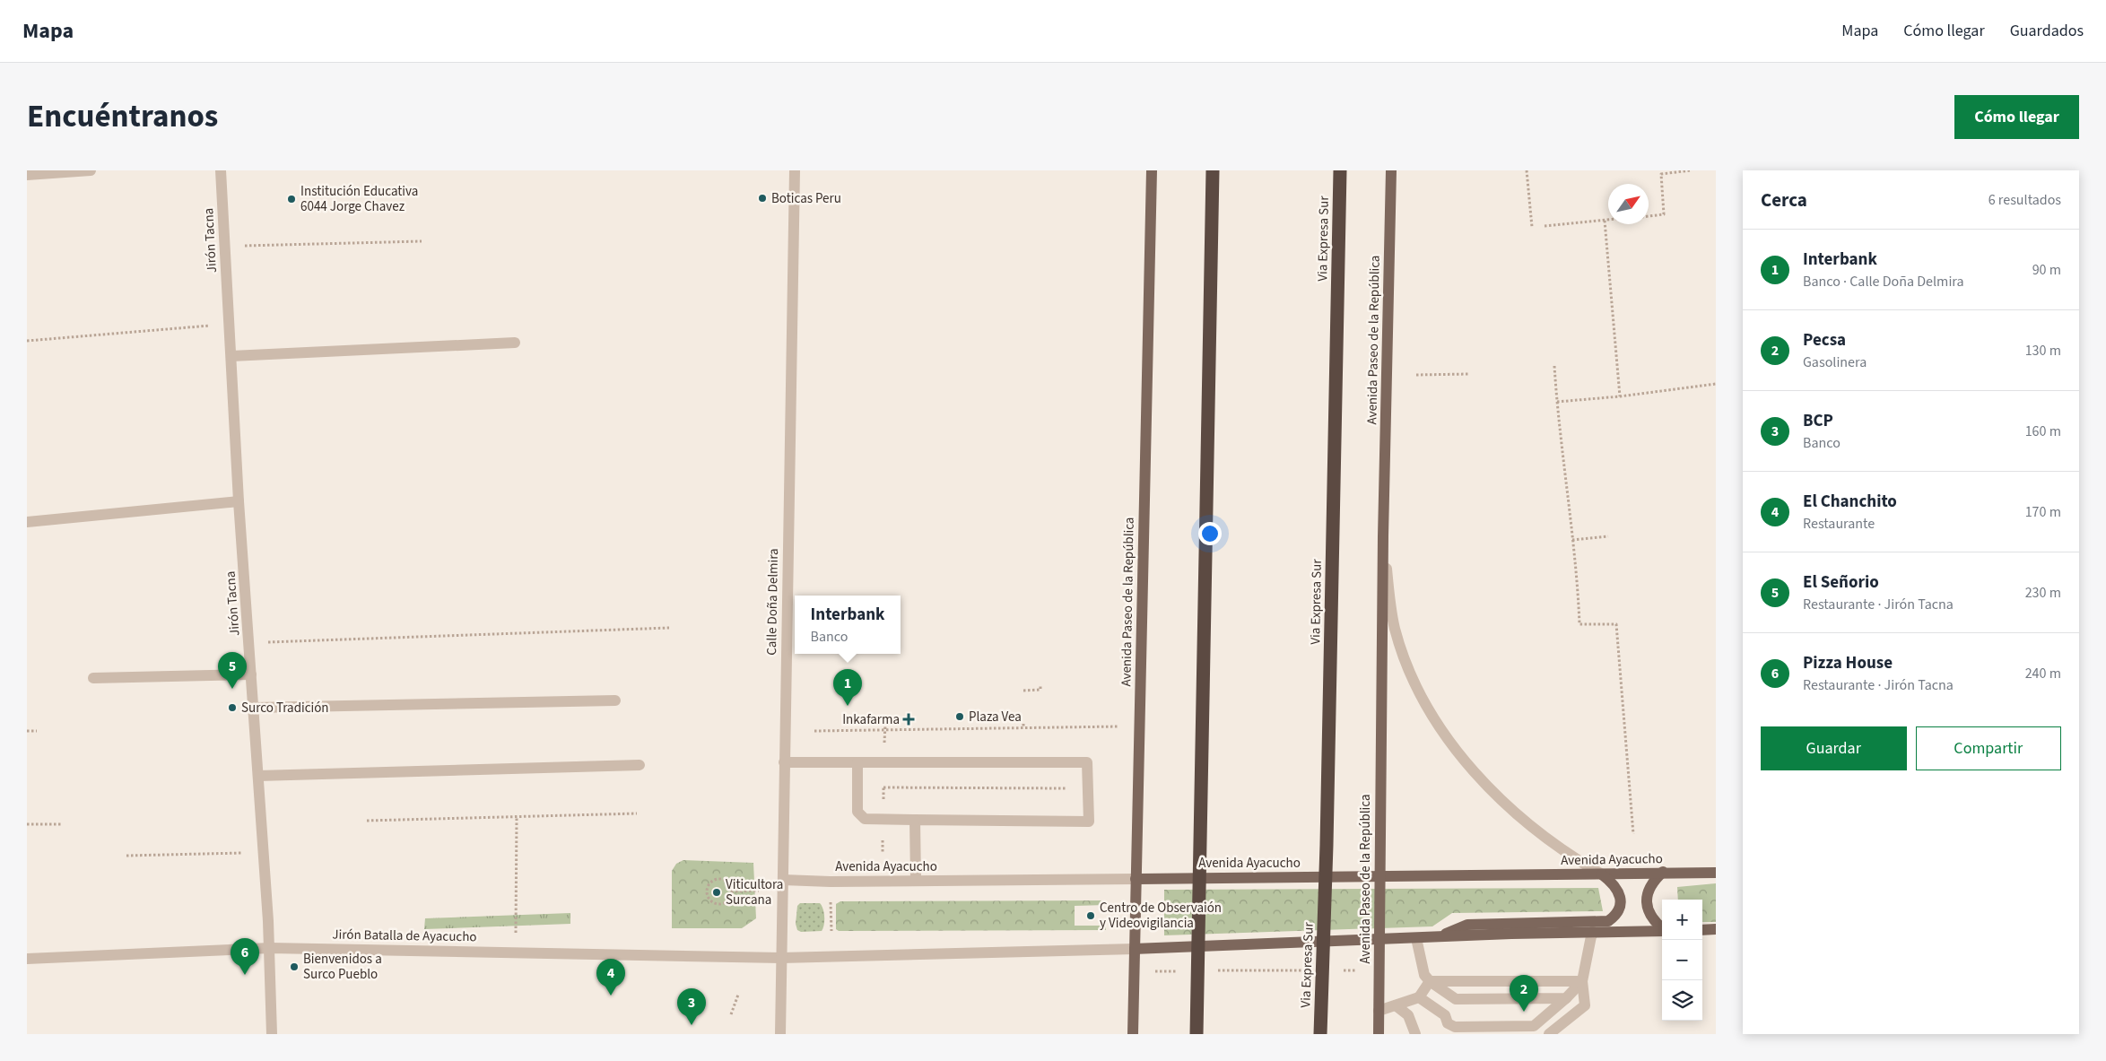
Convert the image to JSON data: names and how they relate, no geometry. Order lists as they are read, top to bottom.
{
  "streets": {
    "highway": ["Via Expresa Sur"],
    "main road": ["Avenida Paseo de la República", "Avenida Ayacucho"],
    "street": ["Jirón Tacna", "Calle Doña Delmira", "Jirón Batalla de Ayacucho"]
  },
  "crossings": [
    ["Via Expresa Sur", "Avenida Ayacucho"],
    ["Jirón Tacna", "Jirón Batalla de Ayacucho"],
    ["Avenida Paseo de la República", "Avenida Ayacucho"],
    ["Calle Doña Delmira", "Avenida Ayacucho"],
    ["Calle Doña Delmira", "Jirón Batalla de Ayacucho"]
  ],
  "places": {
    "other": [
      "Boticas Peru",
      "Institución Educativa 6044 Jorge Chavez",
      "Surco Tradición",
      "Plaza Vea",
      "Viticultora Surcana",
      "Centro de Observaión y Videovigilancia",
      "Bienvenidos a Surco Pueblo"
    ],
    "health": ["Inkafarma"]
  },
  "north": "top right",
  "page": {
    "header": "Mapa",
    "nav": ["Mapa", "Cómo llegar", "Guardados"],
    "title": "Encuéntranos",
    "buttons": [
      "Cómo llegar",
      ["Guardar", "Compartir"]
    ],
    "heading": ["Cerca", "6 resultados"],
    "list": [
      {
        "mark": "1",
        "name": "Interbank",
        "note": "Banco · Calle Doña Delmira",
        "value": "90 m"
      },
      {
        "mark": "2",
        "name": "Pecsa",
        "note": "Gasolinera",
        "value": "130 m"
      },
      {
        "mark": "3",
        "name": "BCP",
        "note": "Banco",
        "value": "160 m"
      },
      {
        "mark": "4",
        "name": "El Chanchito",
        "note": "Restaurante",
        "value": "170 m"
      },
      {
        "mark": "5",
        "name": "El Señorio",
        "note": "Restaurante · Jirón Tacna",
        "value": "230 m"
      },
      {
        "mark": "6",
        "name": "Pizza House",
        "note": "Restaurante · Jirón Tacna",
        "value": "240 m"
      }
    ],
    "popup": ["Interbank", "Banco"],
    "pins": [
      "5",
      "1",
      "6",
      "4",
      "2",
      "3"
    ],
    "map_buttons": ["+", "−"]
  }
}
